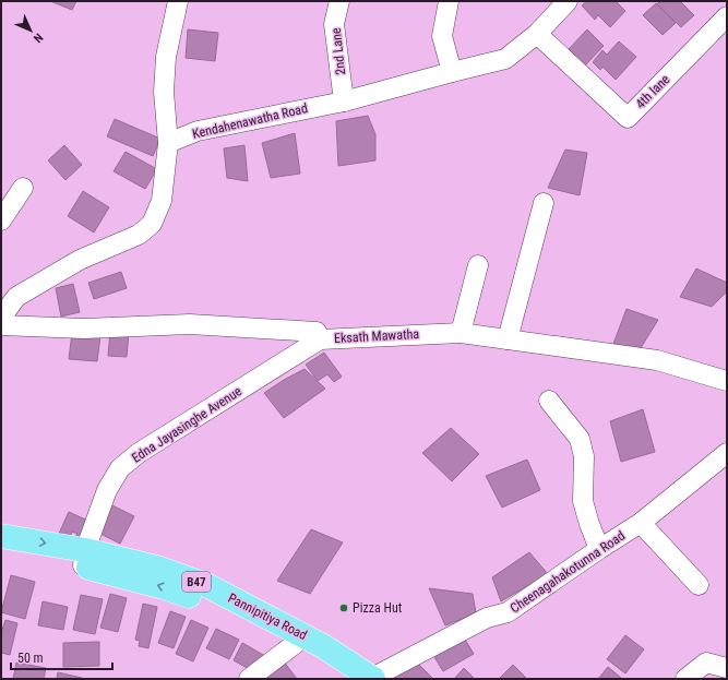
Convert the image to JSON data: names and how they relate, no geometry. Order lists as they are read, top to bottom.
{
  "streets": {
    "main road": ["B47", "Pannipitiya Road"],
    "street": [
      "2nd Lane",
      "4th lane",
      "Kendahenawatha Road",
      "Eksath Mawatha",
      "Edna Jayasinghe Avenue",
      "Cheenagahakotunna Road"
    ]
  },
  "crossings": [
    ["2nd Lane", "Kendahenawatha Road"],
    ["4th lane", "Kendahenawatha Road"],
    ["Eksath Mawatha", "Edna Jayasinghe Avenue"],
    ["Edna Jayasinghe Avenue", "Pannipitiya Road"],
    ["Cheenagahakotunna Road", "Pannipitiya Road"]
  ],
  "places": ["Pizza Hut"],
  "scale_bar": "50 m",
  "north": "bottom right"
}
